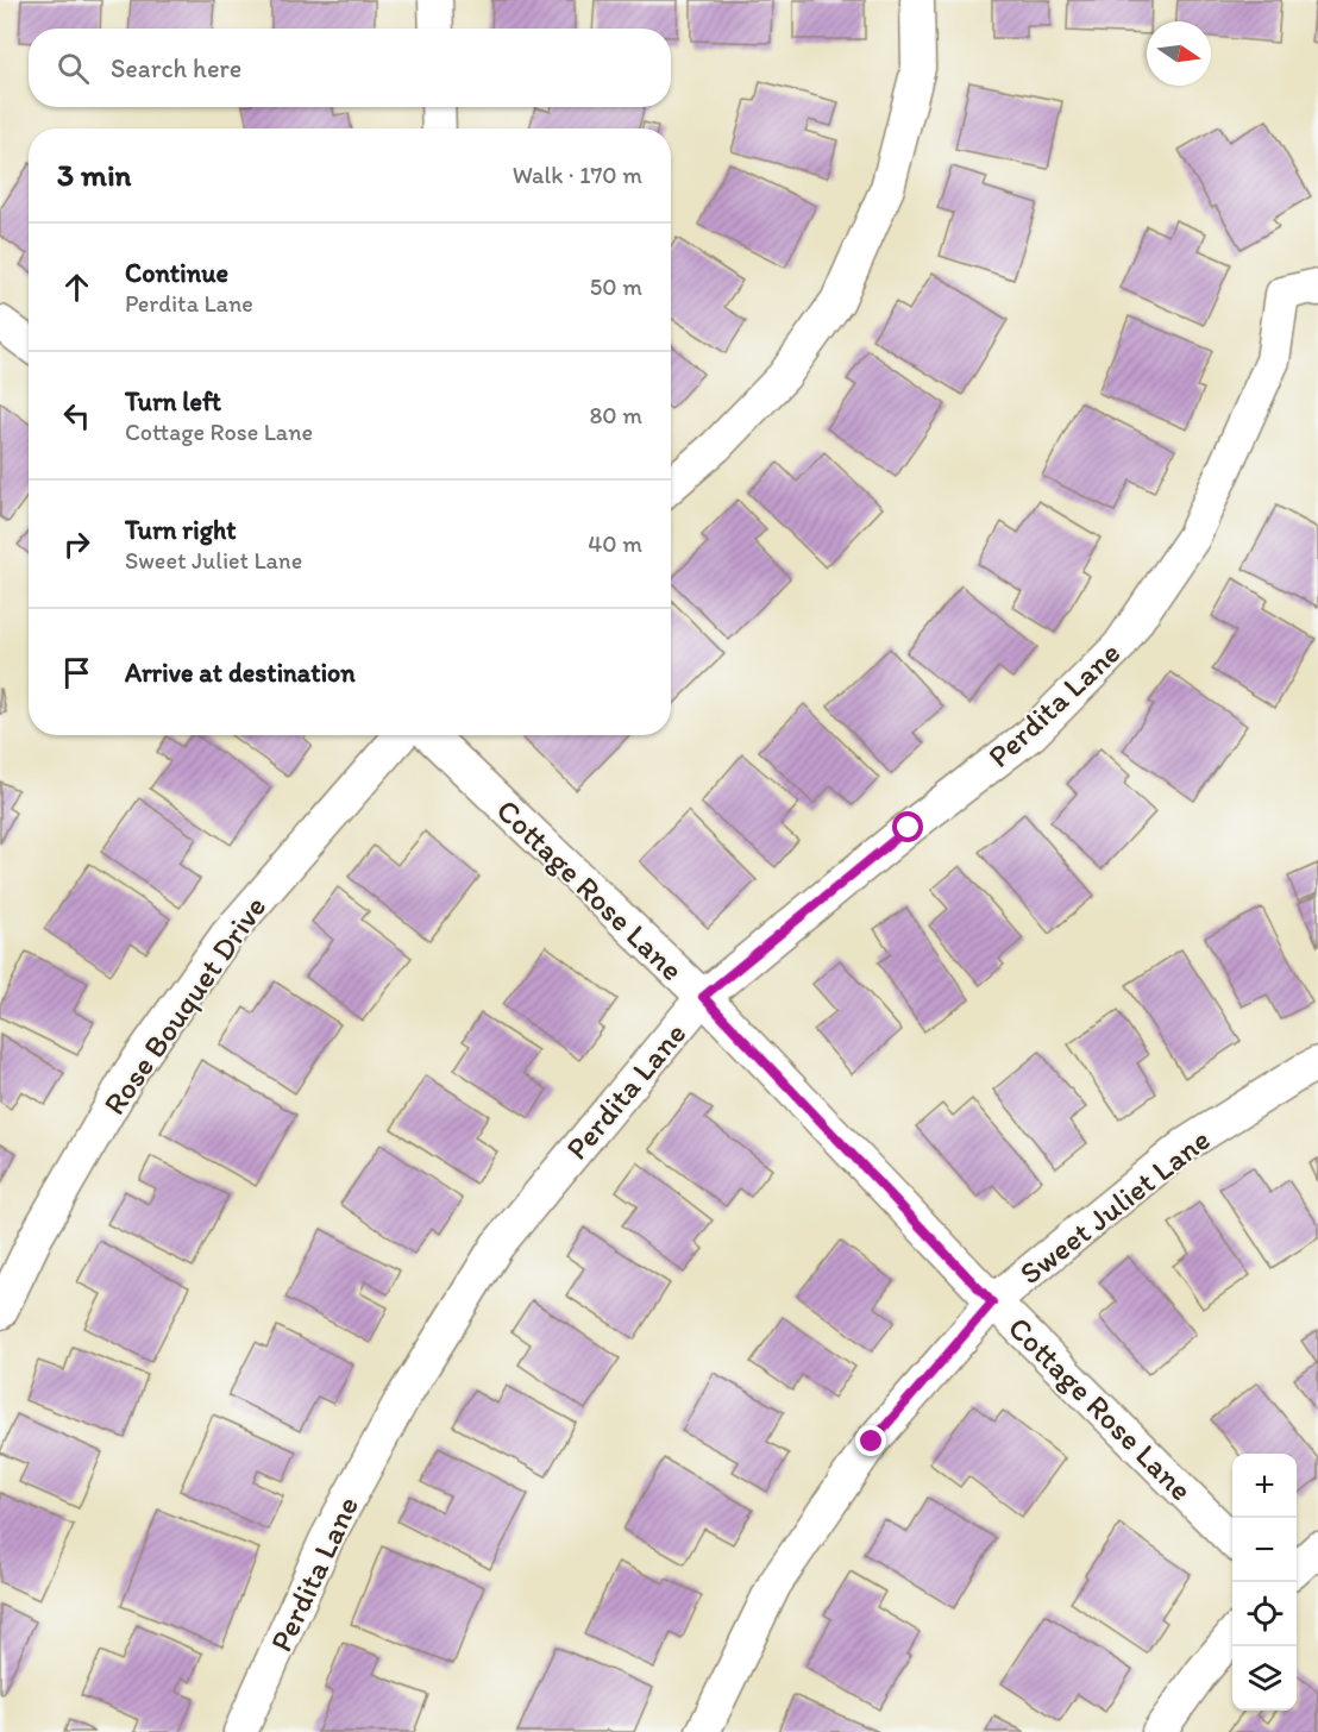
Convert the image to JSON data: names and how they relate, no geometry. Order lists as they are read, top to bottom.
{
  "streets": {
    "street": [
      "Perdita Lane",
      "Cottage Rose Lane",
      "Rose Bouquet Drive",
      "Sweet Juliet Lane"
    ]
  },
  "crossings": [
    ["Perdita Lane", "Cottage Rose Lane"],
    ["Cottage Rose Lane", "Sweet Juliet Lane"]
  ],
  "north": "right",
  "page": {
    "search": "Search here",
    "heading": ["3 min", "Walk · 170 m"],
    "list": [
      ["Continue", "Perdita Lane", "50 m"],
      ["Turn left", "Cottage Rose Lane", "80 m"],
      ["Turn right", "Sweet Juliet Lane", "40 m"],
      "Arrive at destination"
    ],
    "map_buttons": ["+", "−"]
  }
}
